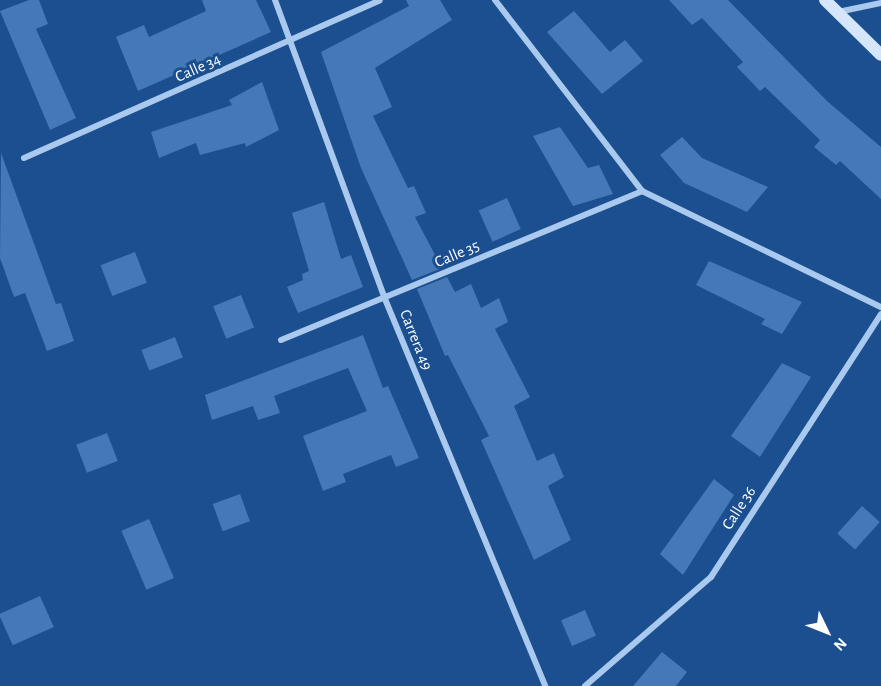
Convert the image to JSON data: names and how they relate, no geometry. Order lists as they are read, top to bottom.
{
  "streets": {
    "street": [
      "Calle 34",
      "Calle 35",
      "Carrera 49",
      "Calle 36"
    ]
  },
  "crossings": [
    ["Calle 34", "Carrera 49"],
    ["Calle 35", "Carrera 49"]
  ],
  "north": "bottom right"
}
